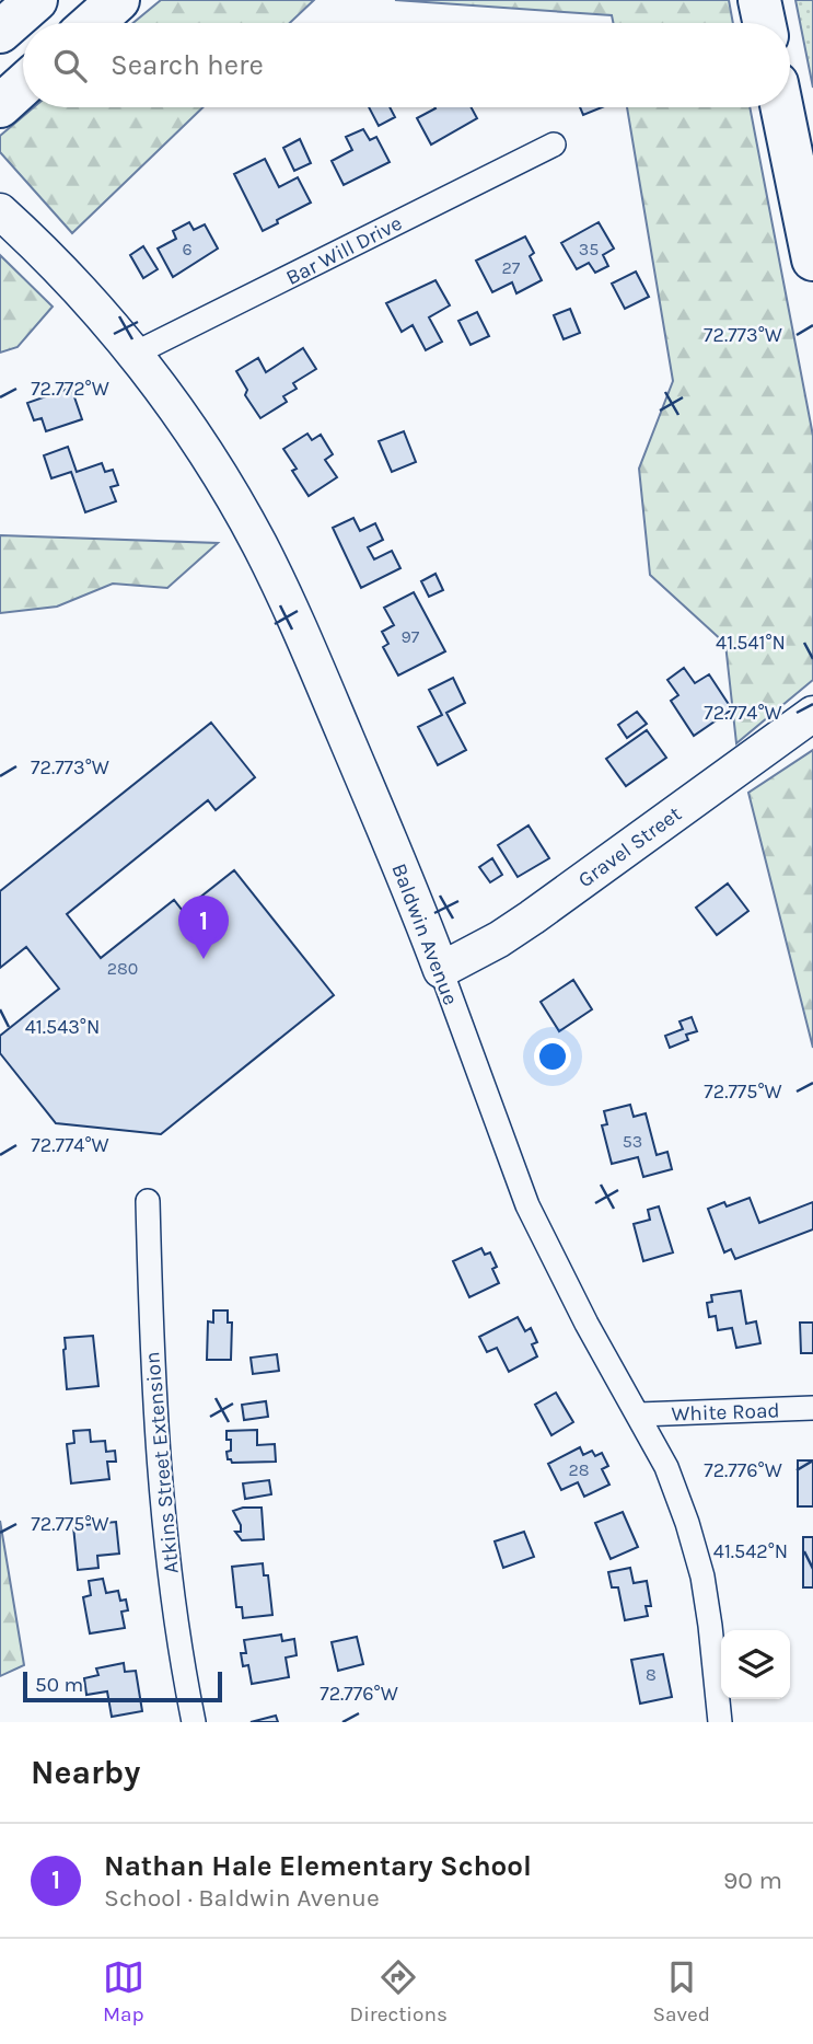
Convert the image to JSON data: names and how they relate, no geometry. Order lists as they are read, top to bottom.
{
  "streets": {
    "street": [
      "Bar Will Drive",
      "Gravel Street",
      "Baldwin Avenue",
      "White Road",
      "Atkins Street Extension"
    ]
  },
  "crossings": [
    ["Bar Will Drive", "Baldwin Avenue"],
    ["Gravel Street", "Baldwin Avenue"],
    ["Baldwin Avenue", "White Road"]
  ],
  "house_numbers": [
    "6",
    "35",
    "27",
    "97",
    "280",
    "53",
    "28",
    "8"
  ],
  "scale_bar": "50 m",
  "page": {
    "search": "Search here",
    "pins": "1",
    "scale": "50 m",
    "heading": "Nearby",
    "list": [
      {
        "mark": "1",
        "name": "Nathan Hale Elementary School",
        "note": "School · Baldwin Avenue",
        "value": "90 m"
      }
    ],
    "nav": ["Map", "Directions", "Saved"]
  },
  "coordinates": [
    "72.773°W",
    "72.772°W",
    "41.541°N",
    "72.774°W",
    "41.543°N",
    "72.775°W",
    "72.776°W",
    "41.542°N"
  ]
}
